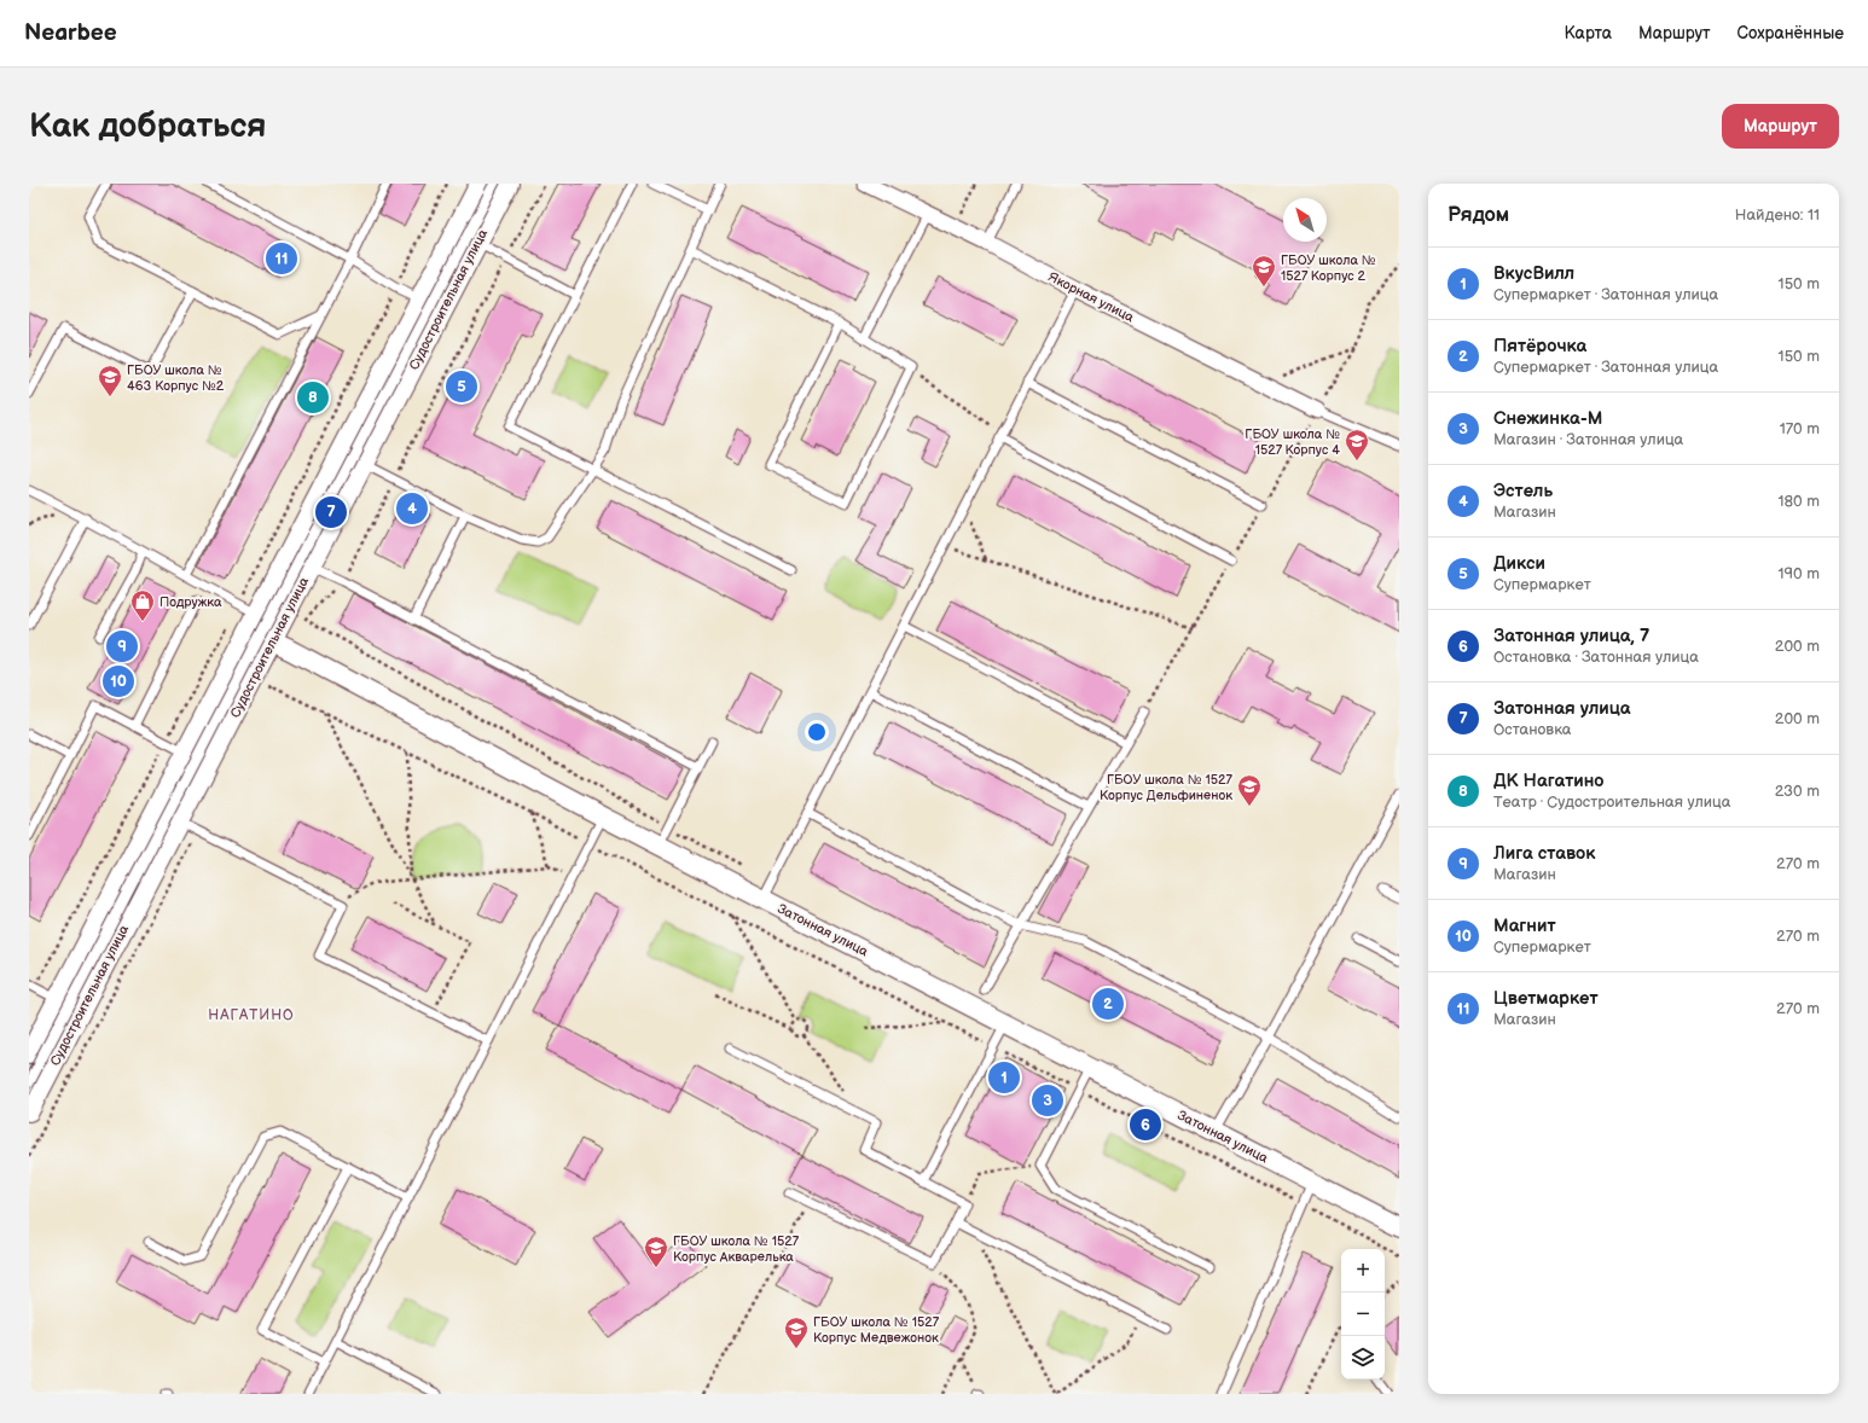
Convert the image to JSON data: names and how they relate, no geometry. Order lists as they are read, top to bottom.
{
  "streets": {
    "street": ["Якорная улица", "Судостроительная улица", "Затонная улица"]
  },
  "crossings": [
    ["Судостроительная улица", "Затонная улица"]
  ],
  "districts": ["НАГАТИНО"],
  "places": {
    "school or university": [
      "ГБОУ школа № 1527 Корпус 2",
      "ГБОУ школа № 463 Корпус №2",
      "ГБОУ школа № 1527 Корпус 4",
      "ГБОУ школа № 1527 Корпус Дельфиненок",
      "ГБОУ школа № 1527 Корпус Акварелька",
      "ГБОУ школа № 1527 Корпус Медвежонок"
    ],
    "shop": ["Подружка"]
  },
  "north": "top left",
  "page": {
    "header": "Nearbee",
    "nav": ["Карта", "Маршрут", "Сохранённые"],
    "buttons": "Маршрут",
    "title": "Как добраться",
    "heading": ["Рядом", "Найдено: 11"],
    "pins": [
      "11",
      "5",
      "8",
      "4",
      "7",
      "9",
      "10",
      "2",
      "1",
      "3",
      "6"
    ],
    "list": [
      {
        "mark": "1",
        "name": "ВкусВилл",
        "note": "Супермаркет · Затонная улица",
        "value": "150 m"
      },
      {
        "mark": "2",
        "name": "Пятёрочка",
        "note": "Супермаркет · Затонная улица",
        "value": "150 m"
      },
      {
        "mark": "3",
        "name": "Снежинка-М",
        "note": "Магазин · Затонная улица",
        "value": "170 m"
      },
      {
        "mark": "4",
        "name": "Эстель",
        "note": "Магазин",
        "value": "180 m"
      },
      {
        "mark": "5",
        "name": "Дикси",
        "note": "Супермаркет",
        "value": "190 m"
      },
      {
        "mark": "6",
        "name": "Затонная улица, 7",
        "note": "Остановка · Затонная улица",
        "value": "200 m"
      },
      {
        "mark": "7",
        "name": "Затонная улица",
        "note": "Остановка",
        "value": "200 m"
      },
      {
        "mark": "8",
        "name": "ДК Нагатино",
        "note": "Театр · Судостроительная улица",
        "value": "230 m"
      },
      {
        "mark": "9",
        "name": "Лига ставок",
        "note": "Магазин",
        "value": "270 m"
      },
      {
        "mark": "10",
        "name": "Магнит",
        "note": "Супермаркет",
        "value": "270 m"
      },
      {
        "mark": "11",
        "name": "Цветмаркет",
        "note": "Магазин",
        "value": "270 m"
      }
    ],
    "map_buttons": ["+", "−"]
  }
}
